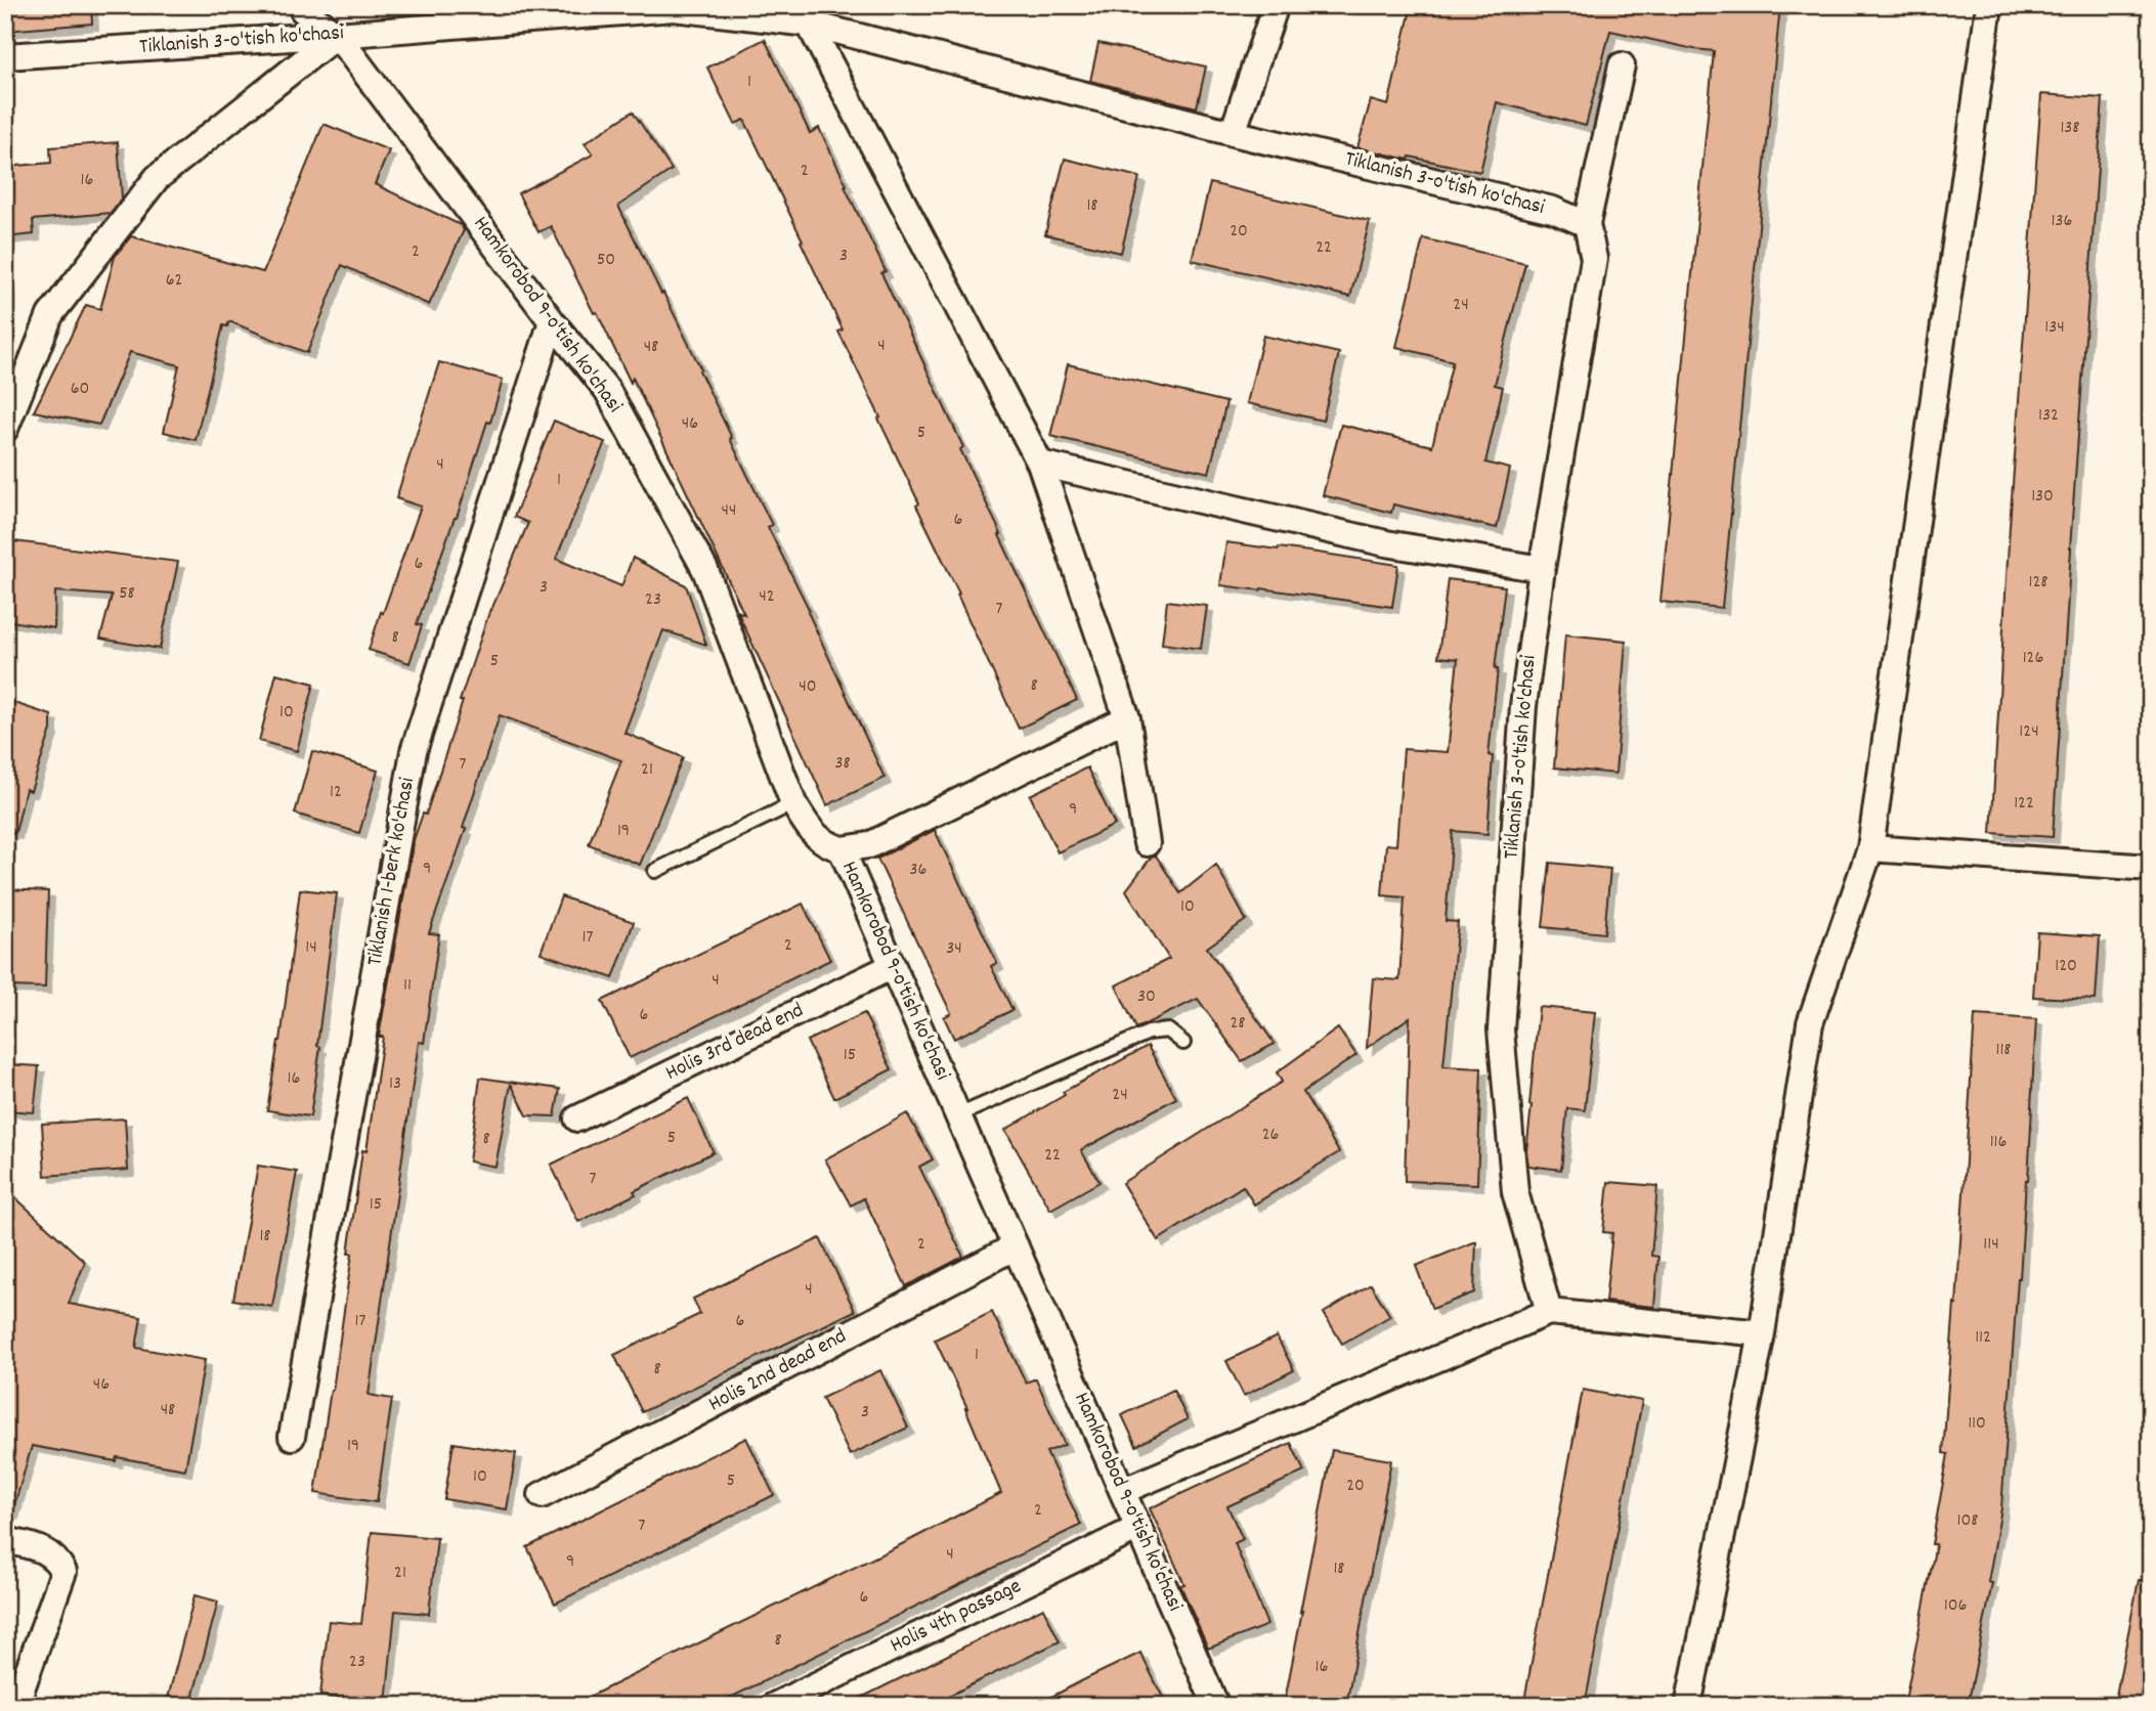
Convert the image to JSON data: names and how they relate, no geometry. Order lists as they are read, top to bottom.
{
  "streets": {
    "street": [
      "Tiklanish 3-o'tish ko'chasi",
      "Hamkorobod 9-o'tish ko'chasi",
      "Tiklanish 1-berk ko'chasi",
      "Holis 3rd dead end",
      "Holis 2nd dead end",
      "Holis 4th passage"
    ]
  },
  "crossings": [
    ["Tiklanish 3-o'tish ko'chasi", "Hamkorobod 9-o'tish ko'chasi"],
    ["Hamkorobod 9-o'tish ko'chasi", "Tiklanish 1-berk ko'chasi"],
    ["Hamkorobod 9-o'tish ko'chasi", "Holis 3rd dead end"],
    ["Hamkorobod 9-o'tish ko'chasi", "Holis 2nd dead end"],
    ["Hamkorobod 9-o'tish ko'chasi", "Holis 4th passage"]
  ],
  "house_numbers": [
    "1",
    "138",
    "2",
    "16",
    "18",
    "136",
    "20",
    "22",
    "2",
    "3",
    "50",
    "62",
    "24",
    "134",
    "4",
    "48",
    "60",
    "132",
    "46",
    "5",
    "4",
    "1",
    "130",
    "44",
    "6",
    "6",
    "128",
    "3",
    "58",
    "42",
    "23",
    "7",
    "8",
    "126",
    "5",
    "8",
    "40",
    "10",
    "124",
    "38",
    "7",
    "21",
    "12",
    "122",
    "9",
    "19",
    "9",
    "36",
    "10",
    "17",
    "2",
    "14",
    "34",
    "120",
    "4",
    "11",
    "30",
    "6",
    "28",
    "118",
    "15",
    "16",
    "13",
    "24",
    "26",
    "5",
    "8",
    "116",
    "22",
    "7",
    "15",
    "18",
    "2",
    "114",
    "4",
    "17",
    "6",
    "112",
    "1",
    "8",
    "46",
    "48",
    "3",
    "110",
    "19",
    "10",
    "5",
    "20",
    "2",
    "108",
    "7",
    "4",
    "9",
    "18",
    "21",
    "6",
    "106",
    "8",
    "23",
    "16"
  ]
}
